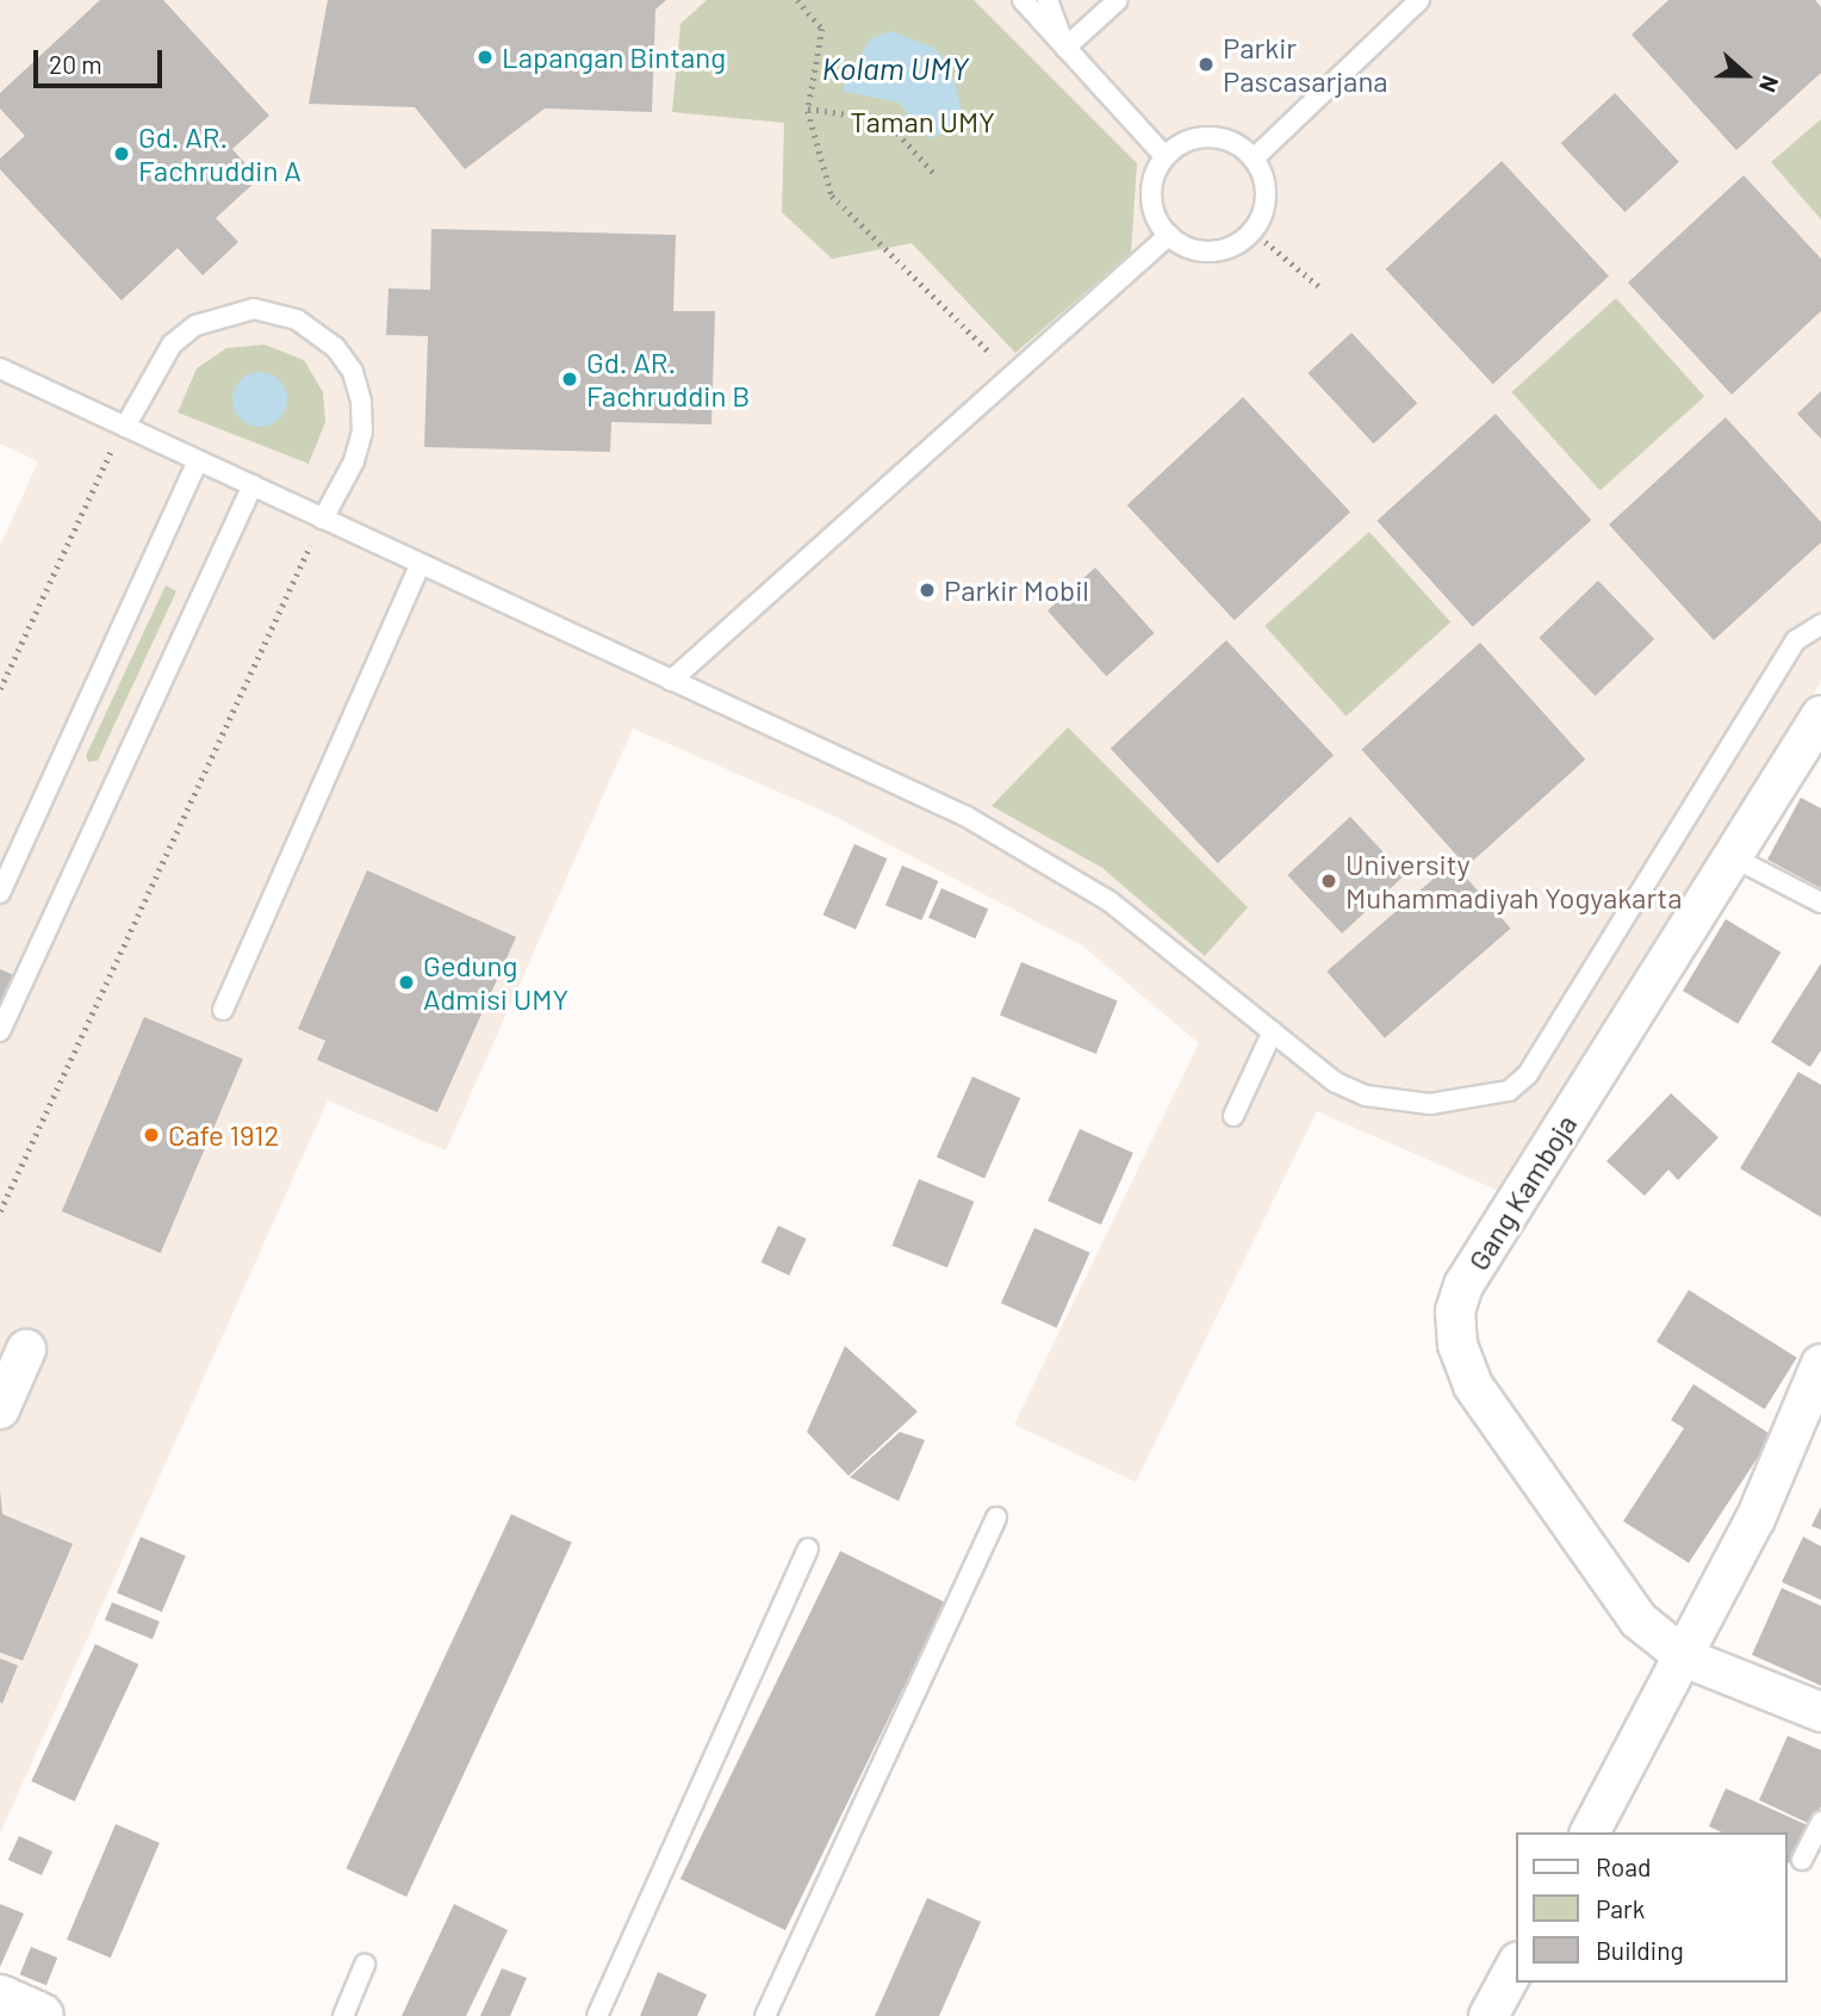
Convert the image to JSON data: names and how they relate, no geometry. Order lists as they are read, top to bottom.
{
  "streets": {
    "street": ["Gang Kamboja"]
  },
  "water": ["Kolam UMY"],
  "parks": ["Taman UMY"],
  "places": [
    "Lapangan Bintang",
    "Parkir Pascasarjana",
    "Gd. AR. Fachruddin A",
    "Gd. AR. Fachruddin B",
    "Parkir Mobil",
    "University Muhammadiyah Yogyakarta",
    "Gedung Admisi UMY",
    "Cafe 1912"
  ],
  "legend": ["Road", "Park", "Building"],
  "scale_bar": "20 m",
  "north": "right"
}
